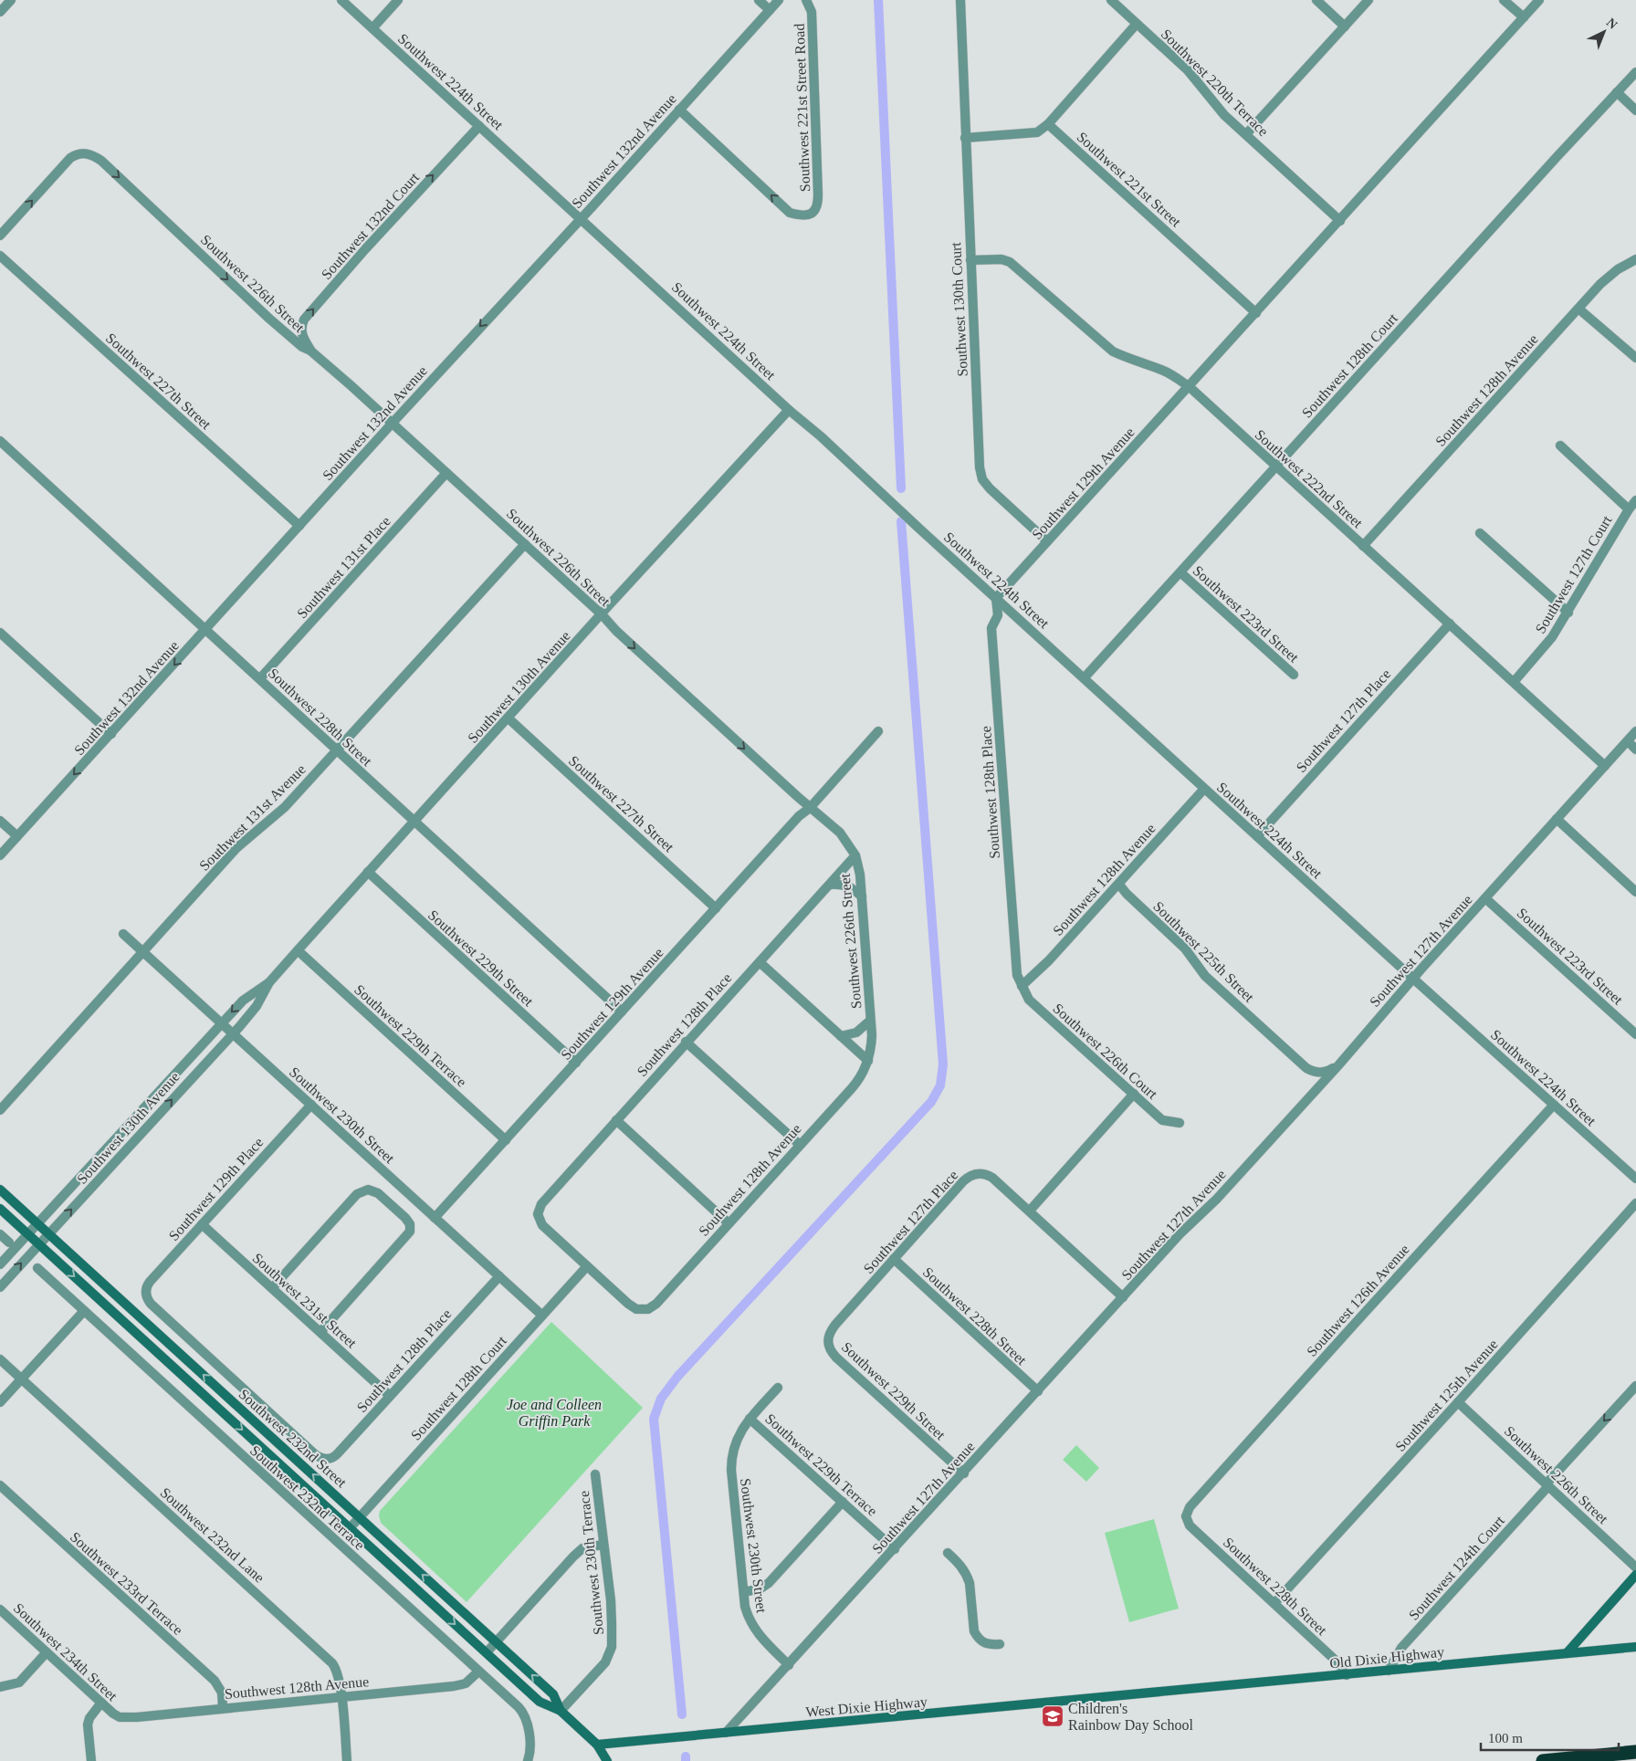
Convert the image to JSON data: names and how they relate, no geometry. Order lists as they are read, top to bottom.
{
  "streets": {
    "street": [
      "Southwest 224th Street",
      "Southwest 220th Terrace",
      "Southwest 221st Street Road",
      "Southwest 132nd Avenue",
      "Southwest 221st Street",
      "Southwest 132nd Court",
      "Southwest 226th Street",
      "Southwest 130th Court",
      "Southwest 128th Court",
      "Southwest 227th Street",
      "Southwest 128th Avenue",
      "Southwest 222nd Street",
      "Southwest 129th Avenue",
      "Southwest 131st Place",
      "Southwest 127th Court",
      "Southwest 223rd Street",
      "Southwest 130th Avenue",
      "Southwest 228th Street",
      "Southwest 127th Place",
      "Southwest 128th Place",
      "Southwest 131st Avenue",
      "Southwest 127th Avenue",
      "Southwest 225th Street",
      "Southwest 229th Street",
      "Southwest 229th Terrace",
      "Southwest 226th Court",
      "Southwest 230th Street",
      "Southwest 129th Place",
      "Southwest 231st Street",
      "Southwest 126th Avenue",
      "Southwest 125th Avenue",
      "Southwest 232nd Street",
      "Southwest 232nd Terrace",
      "Southwest 232nd Lane",
      "Southwest 230th Terrace",
      "Southwest 124th Court",
      "Southwest 233rd Terrace",
      "Southwest 234th Street",
      "Old Dixie Highway",
      "West Dixie Highway"
    ]
  },
  "crossings": [
    ["Southwest 224th Street", "Southwest 132nd Avenue"],
    ["Southwest 224th Street", "Southwest 132nd Court"],
    ["Southwest 224th Street", "Southwest 128th Court"],
    ["Southwest 224th Street", "Southwest 128th Avenue"],
    ["Southwest 224th Street", "Southwest 129th Avenue"],
    ["Southwest 224th Street", "Southwest 130th Avenue"],
    ["Southwest 224th Street", "Southwest 127th Place"],
    ["Southwest 224th Street", "Southwest 128th Place"],
    ["Southwest 224th Street", "Southwest 127th Avenue"],
    ["Southwest 224th Street", "Southwest 126th Avenue"],
    ["Southwest 221st Street Road", "Southwest 132nd Avenue"],
    ["Southwest 132nd Avenue", "Southwest 226th Street"],
    ["Southwest 132nd Avenue", "Southwest 227th Street"],
    ["Southwest 132nd Avenue", "Southwest 228th Street"],
    ["Southwest 132nd Court", "Southwest 226th Street"],
    ["Southwest 226th Street", "Southwest 128th Avenue"],
    ["Southwest 226th Street", "Southwest 129th Avenue"],
    ["Southwest 226th Street", "Southwest 131st Place"],
    ["Southwest 226th Street", "Southwest 130th Avenue"],
    ["Southwest 226th Street", "Southwest 128th Place"],
    ["Southwest 226th Street", "Southwest 131st Avenue"],
    ["Southwest 226th Street", "Southwest 125th Avenue"],
    ["Southwest 226th Street", "Southwest 124th Court"],
    ["Southwest 130th Court", "Southwest 222nd Street"],
    ["Southwest 130th Court", "Southwest 129th Avenue"],
    ["Southwest 128th Court", "Southwest 128th Avenue"],
    ["Southwest 128th Court", "Southwest 222nd Street"],
    ["Southwest 128th Court", "Southwest 223rd Street"],
    ["Southwest 128th Court", "Southwest 128th Place"],
    ["Southwest 128th Court", "Southwest 230th Street"],
    ["Southwest 128th Court", "Southwest 232nd Street"],
    ["Southwest 227th Street", "Southwest 129th Avenue"],
    ["Southwest 227th Street", "Southwest 130th Avenue"],
    ["Southwest 128th Avenue", "Southwest 222nd Street"],
    ["Southwest 128th Avenue", "Southwest 128th Place"],
    ["Southwest 128th Avenue", "Southwest 225th Street"],
    ["Southwest 128th Avenue", "Southwest 226th Court"],
    ["Southwest 128th Avenue", "Southwest 232nd Terrace"],
    ["Southwest 128th Avenue", "Southwest 232nd Lane"],
    ["Southwest 128th Avenue", "Southwest 233rd Terrace"],
    ["Southwest 128th Avenue", "Southwest 234th Street"],
    ["Southwest 222nd Street", "Southwest 129th Avenue"],
    ["Southwest 222nd Street", "Southwest 127th Court"],
    ["Southwest 222nd Street", "Southwest 127th Place"],
    ["Southwest 222nd Street", "Southwest 127th Avenue"],
    ["Southwest 129th Avenue", "Southwest 228th Street"],
    ["Southwest 129th Avenue", "Southwest 128th Place"],
    ["Southwest 129th Avenue", "Southwest 229th Street"],
    ["Southwest 129th Avenue", "Southwest 229th Terrace"],
    ["Southwest 129th Avenue", "Southwest 230th Street"],
    ["Southwest 131st Place", "Southwest 228th Street"],
    ["Southwest 223rd Street", "Southwest 127th Avenue"],
    ["Southwest 130th Avenue", "Southwest 228th Street"],
    ["Southwest 130th Avenue", "Southwest 229th Street"],
    ["Southwest 130th Avenue", "Southwest 229th Terrace"],
    ["Southwest 130th Avenue", "Southwest 230th Street"],
    ["Southwest 130th Avenue", "Southwest 232nd Street"],
    ["Southwest 228th Street", "Southwest 127th Place"],
    ["Southwest 228th Street", "Southwest 131st Avenue"],
    ["Southwest 228th Street", "Southwest 127th Avenue"],
    ["Southwest 228th Street", "Southwest 126th Avenue"],
    ["Southwest 228th Street", "Southwest 125th Avenue"],
    ["Southwest 228th Street", "Old Dixie Highway"],
    ["Southwest 127th Place", "Southwest 229th Street"],
    ["Southwest 128th Place", "Southwest 226th Court"],
    ["Southwest 128th Place", "Southwest 230th Street"],
    ["Southwest 128th Place", "Southwest 129th Place"],
    ["Southwest 128th Place", "Southwest 231st Street"],
    ["Southwest 131st Avenue", "Southwest 230th Street"],
    ["Southwest 127th Avenue", "Southwest 225th Street"],
    ["Southwest 127th Avenue", "Southwest 229th Street"],
    ["Southwest 127th Avenue", "Southwest 229th Terrace"],
    ["Southwest 127th Avenue", "Southwest 230th Street"],
    ["Southwest 127th Avenue", "West Dixie Highway"],
    ["Southwest 229th Terrace", "Southwest 230th Street"],
    ["Southwest 230th Street", "Southwest 129th Place"],
    ["Southwest 129th Place", "Southwest 231st Street"],
    ["Southwest 232nd Street", "Southwest 230th Terrace"],
    ["Southwest 232nd Street", "West Dixie Highway"],
    ["Southwest 124th Court", "Old Dixie Highway"],
    ["Old Dixie Highway", "West Dixie Highway"]
  ],
  "one_way": [
    "Southwest 132nd Avenue",
    "Southwest 132nd Court",
    "Southwest 226th Street",
    "Southwest 124th Court"
  ],
  "parks": ["Joe and Colleen Griffin Park"],
  "places": {
    "school or university": ["Children's Rainbow Day School"]
  },
  "scale_bar": "100 m",
  "north": "top right"
}
